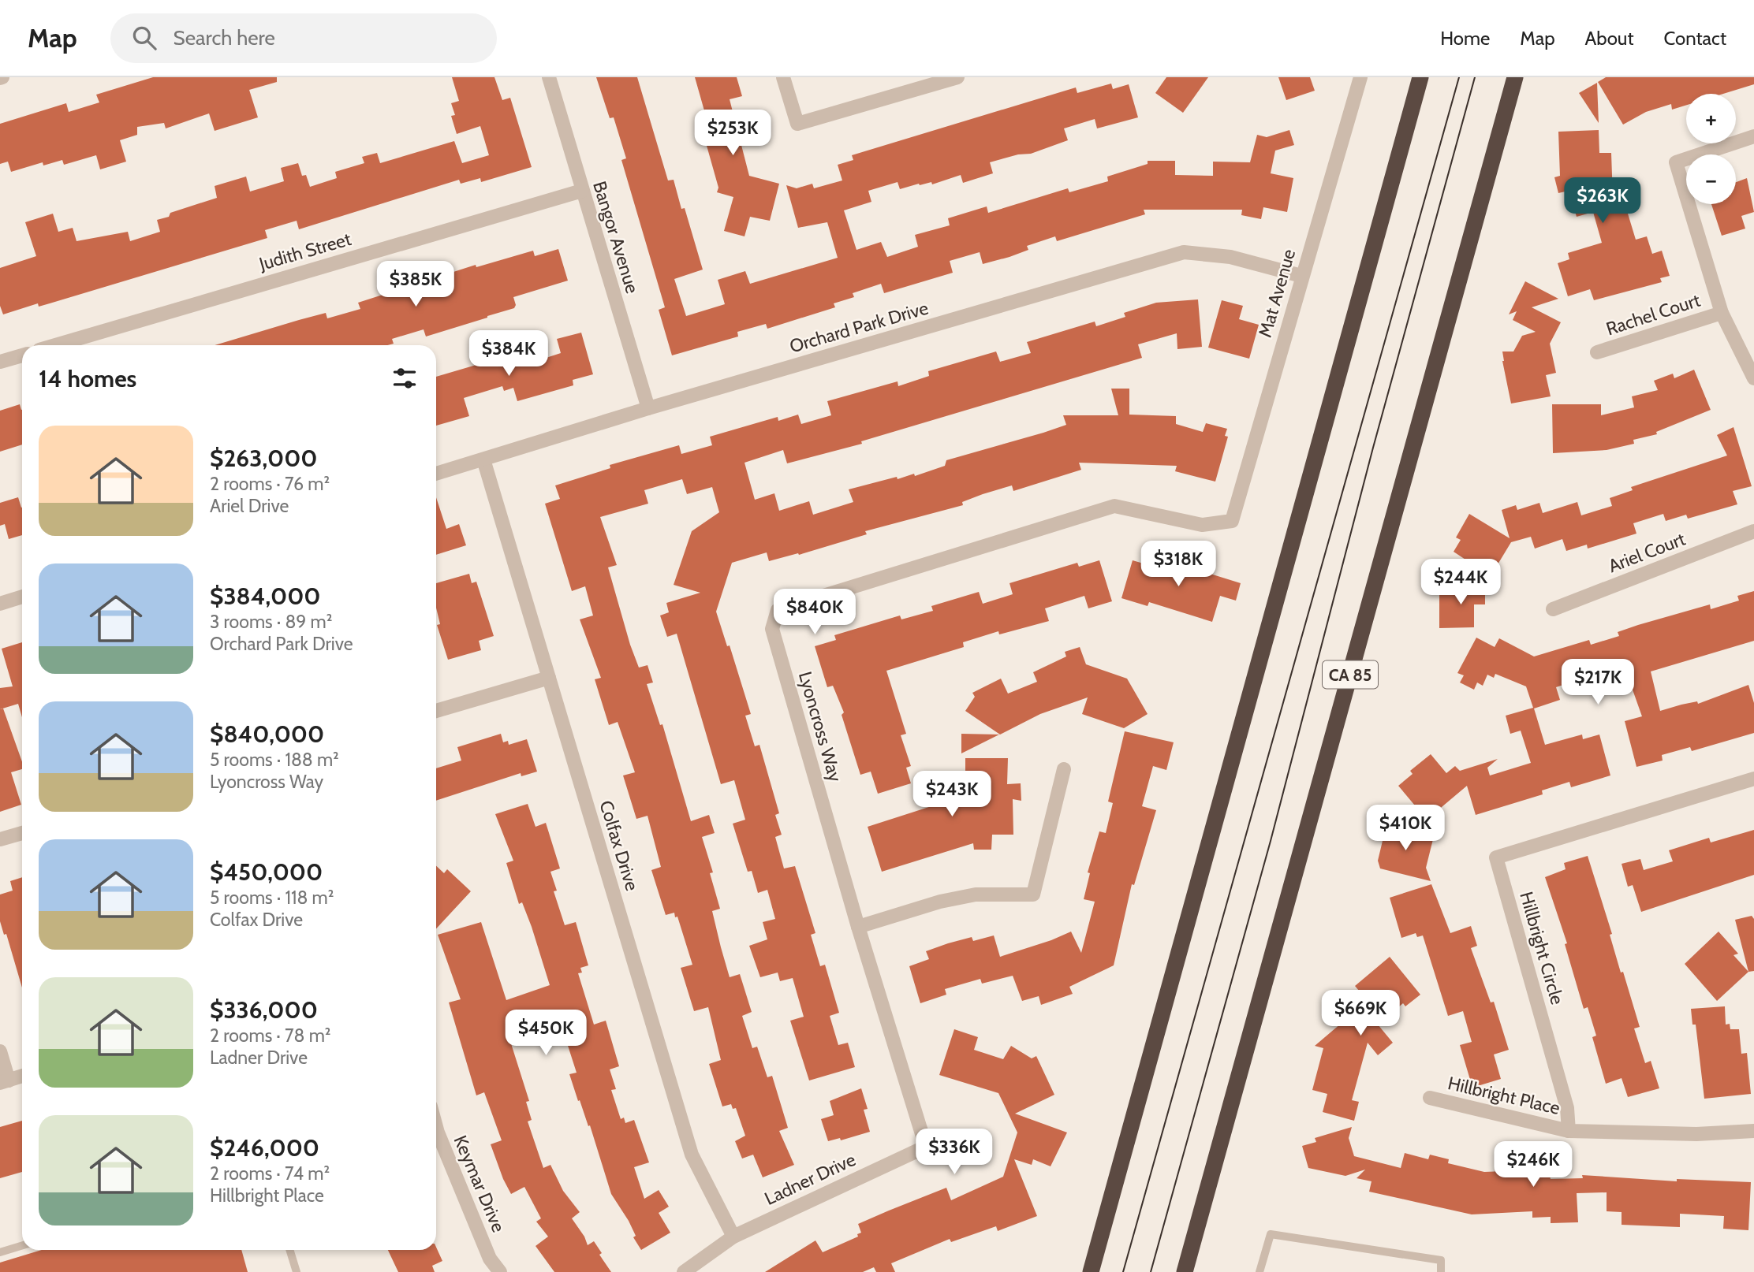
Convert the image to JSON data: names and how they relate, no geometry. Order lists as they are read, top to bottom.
{
  "streets": {
    "highway": ["CA 85"],
    "street": [
      "Bangor Avenue",
      "Judith Street",
      "Mat Avenue",
      "Rachel Court",
      "Orchard Park Drive",
      "Ariel Court",
      "Lyoncross Way",
      "Colfax Drive",
      "Hillbright Circle",
      "Hillbright Place",
      "Ladner Drive",
      "Keymar Drive"
    ]
  },
  "crossings": [
    ["Bangor Avenue", "Judith Street"],
    ["Bangor Avenue", "Orchard Park Drive"],
    ["Mat Avenue", "Orchard Park Drive"],
    ["Mat Avenue", "Lyoncross Way"],
    ["Orchard Park Drive", "Colfax Drive"],
    ["Lyoncross Way", "Ladner Drive"],
    ["Colfax Drive", "Ladner Drive"],
    ["Hillbright Circle", "Hillbright Place"]
  ],
  "page": {
    "header": "Map",
    "search": "Search here",
    "nav": [
      "Home",
      "Map",
      "About",
      "Contact"
    ],
    "map_buttons": ["+", "−"],
    "price": [
      "$253K",
      "$263K",
      "$385K",
      "$384K",
      "$318K",
      "$244K",
      "$840K",
      "$217K",
      "$243K",
      "$410K",
      "$669K",
      "$450K",
      "$336K",
      "$246K"
    ],
    "heading": "14 homes",
    "list": [
      {
        "name": "$263,000",
        "note": "2 rooms · 76 m² · Ariel Drive"
      },
      {
        "name": "$384,000",
        "note": "3 rooms · 89 m² · Orchard Park Drive"
      },
      {
        "name": "$840,000",
        "note": "5 rooms · 188 m² · Lyoncross Way"
      },
      {
        "name": "$450,000",
        "note": "5 rooms · 118 m² · Colfax Drive"
      },
      {
        "name": "$336,000",
        "note": "2 rooms · 78 m² · Ladner Drive"
      },
      {
        "name": "$246,000",
        "note": "2 rooms · 74 m² · Hillbright Place"
      }
    ]
  }
}
